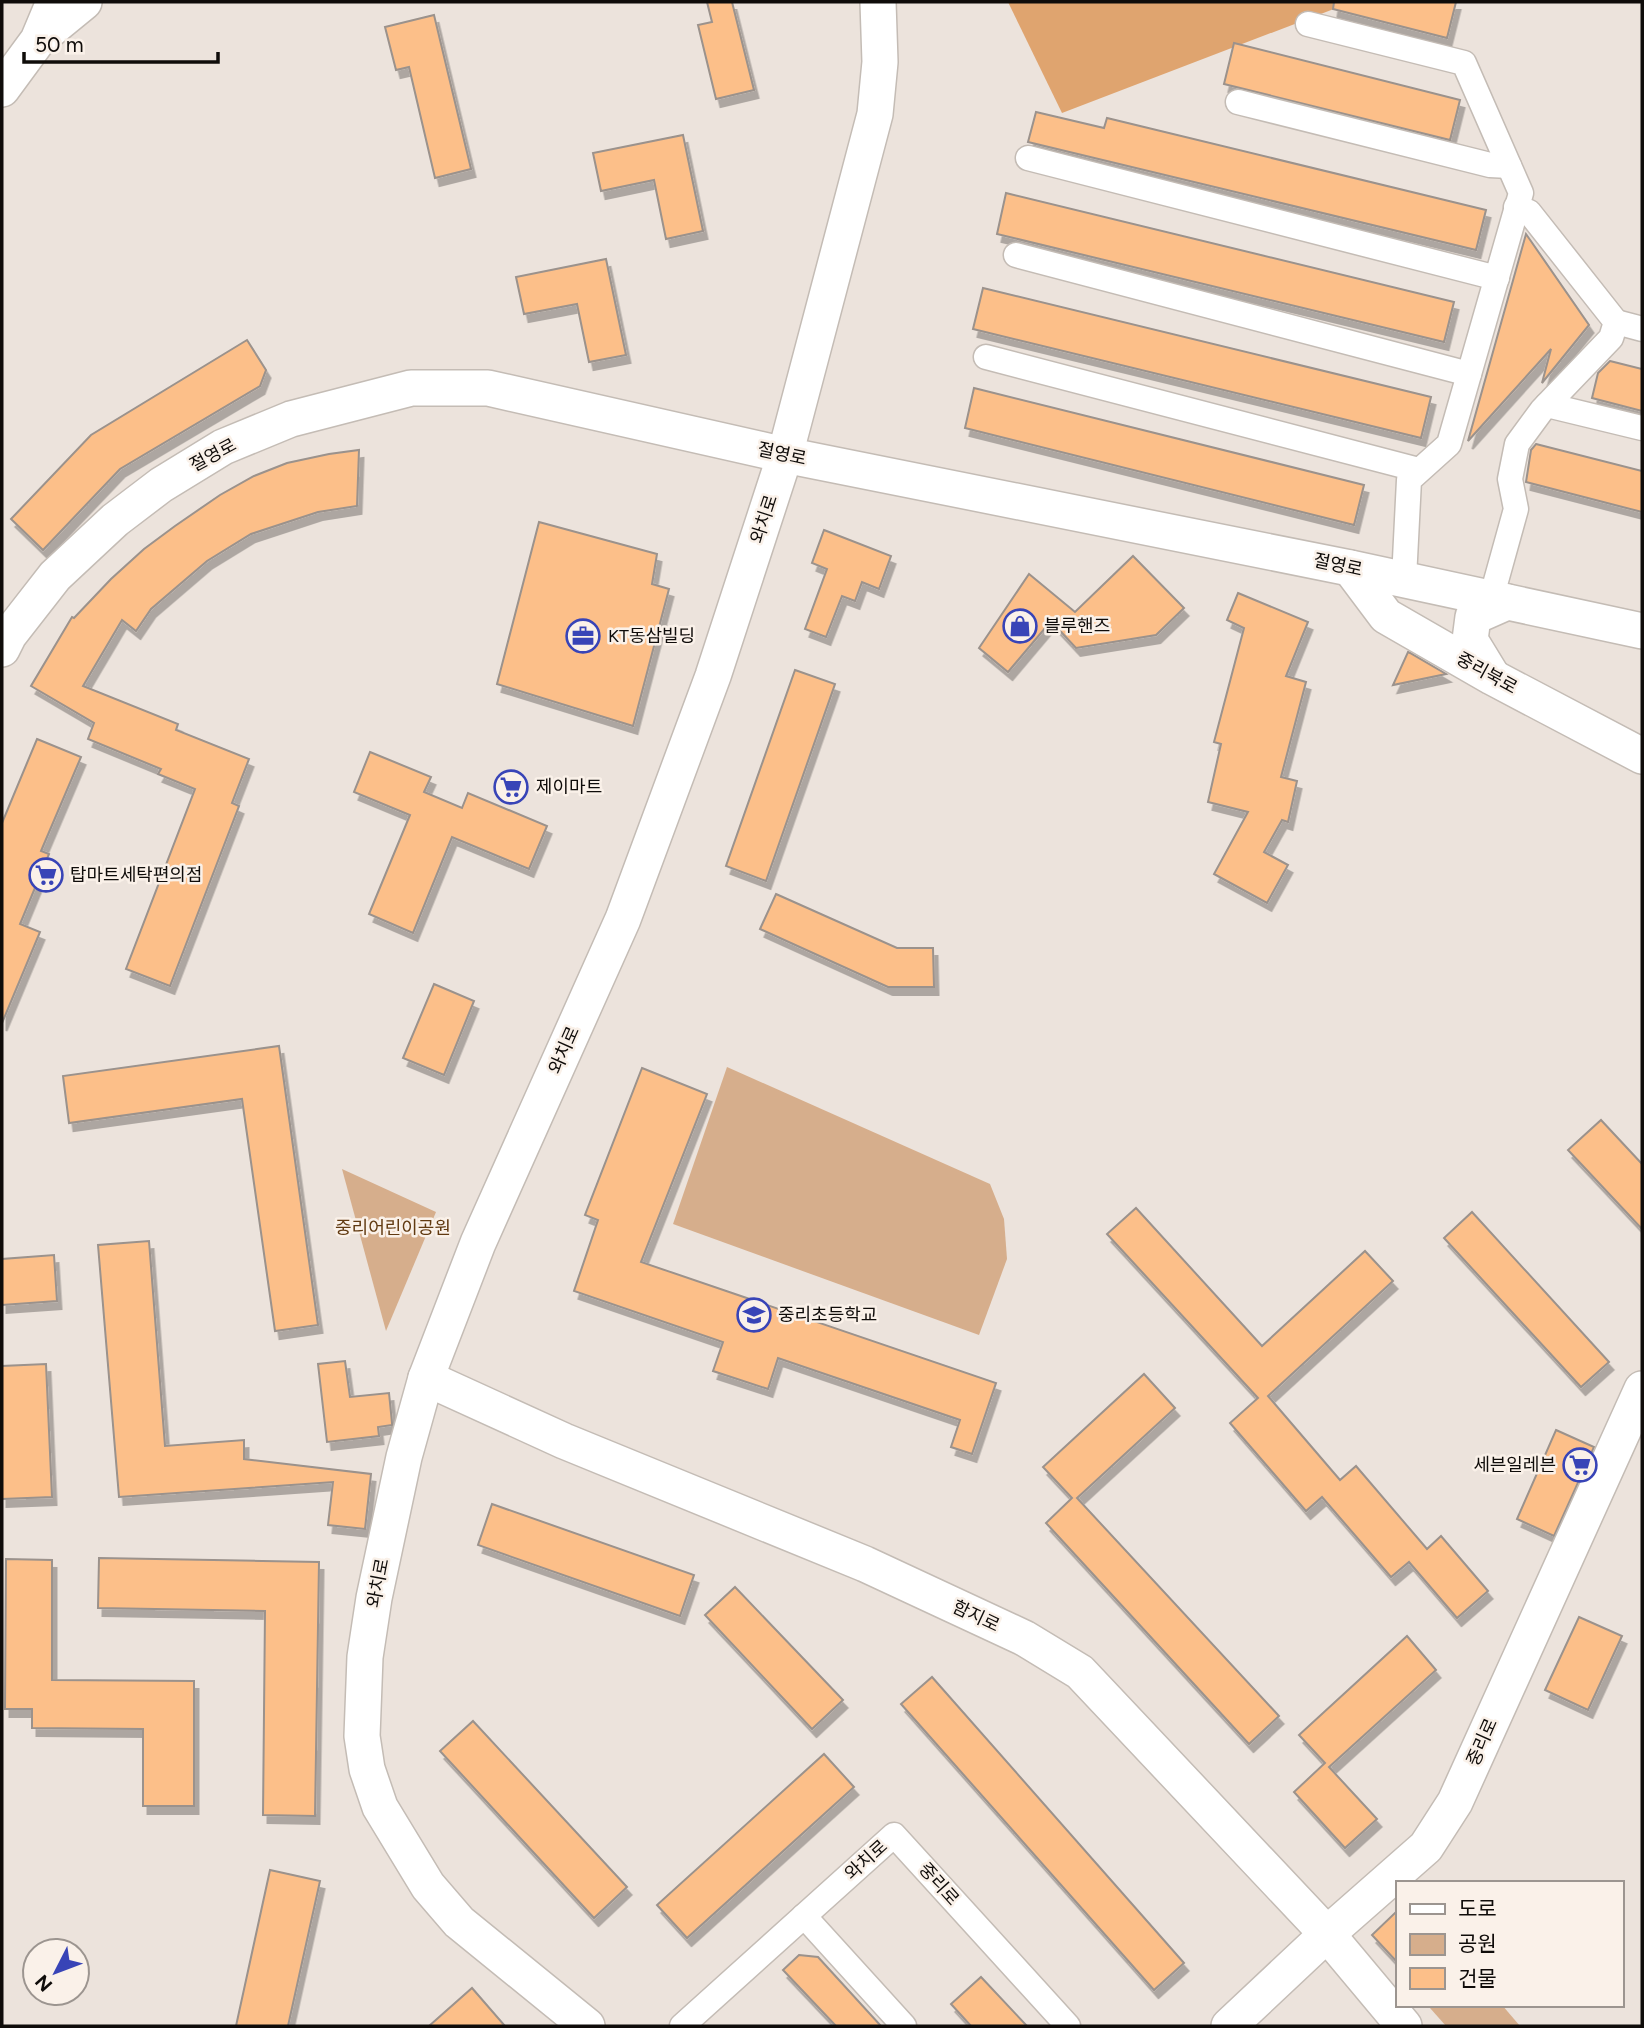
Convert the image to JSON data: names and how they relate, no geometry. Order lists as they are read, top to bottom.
{
  "streets": {
    "main road": [
      "절영로",
      "와치로",
      "중리북로",
      "함지로",
      "중리로"
    ]
  },
  "crossings": [
    ["절영로", "와치로"],
    ["절영로", "중리북로"],
    ["와치로", "함지로"],
    ["와치로", "중리로"],
    ["함지로", "중리로"]
  ],
  "parks": ["중리어린이공원"],
  "places": {
    "shop": ["블루핸즈"],
    "office": ["KT동삼빌딩"],
    "supermarket": ["제이마트", "탑마트세탁편의점", "세븐일레븐"],
    "school or university": ["중리초등학교"]
  },
  "legend": ["도로", "공원", "건물"],
  "scale_bar": "50 m",
  "north": "bottom left"
}
